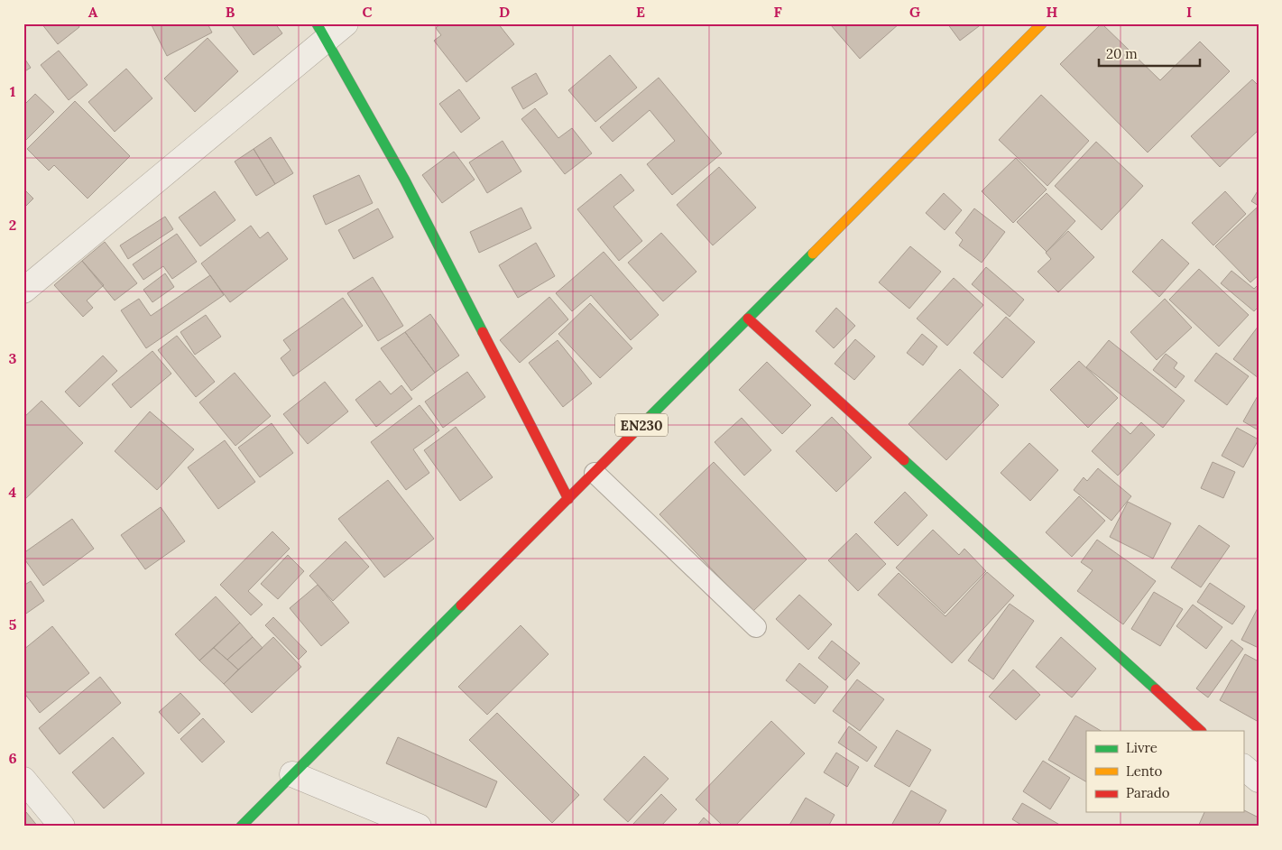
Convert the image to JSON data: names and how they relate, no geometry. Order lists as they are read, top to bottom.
{
  "streets": {
    "main road": ["EN230"]
  },
  "legend": ["Livre", "Lento", "Parado"],
  "scale_bar": "20 m",
  "grid": {
    "columns": [
      "A",
      "B",
      "C",
      "D",
      "E",
      "F",
      "G",
      "H",
      "I"
    ],
    "rows": [
      "1",
      "2",
      "3",
      "4",
      "5",
      "6"
    ]
  }
}
